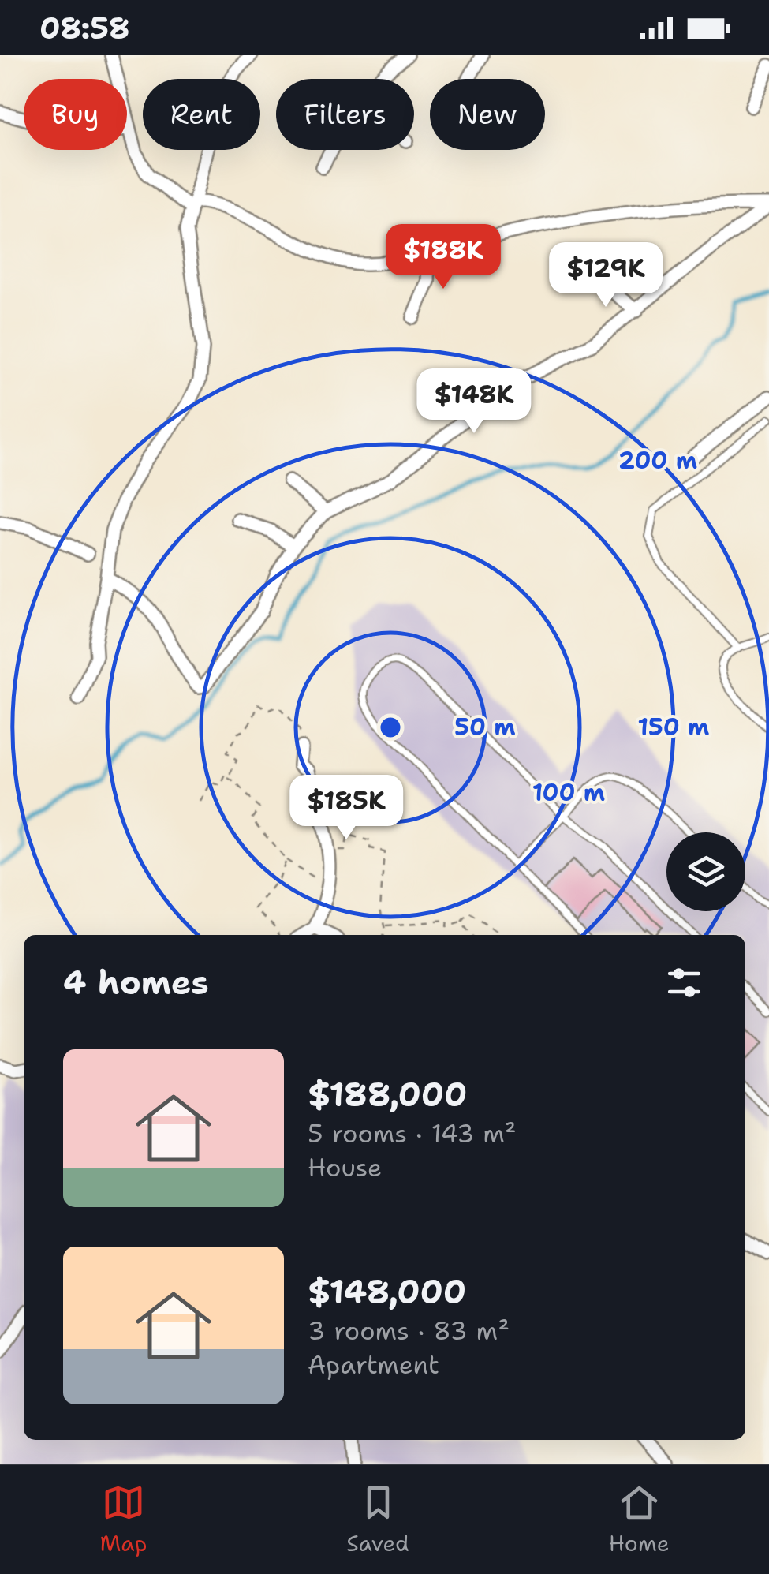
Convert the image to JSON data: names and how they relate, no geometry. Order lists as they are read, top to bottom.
{
  "page": {
    "status": "08:58",
    "chip": [
      "Buy",
      "Rent",
      "Filters",
      "New"
    ],
    "price": [
      "$188K",
      "$129K",
      "$148K",
      "$185K"
    ],
    "heading": "4 homes",
    "list": [
      {
        "name": "$188,000",
        "note": "5 rooms · 143 m² · House"
      },
      {
        "name": "$148,000",
        "note": "3 rooms · 83 m² · Apartment"
      }
    ],
    "tabs": ["Map", "Saved", "Home"]
  },
  "rings": [
    "200 m",
    "50 m",
    "150 m",
    "100 m"
  ]
}
